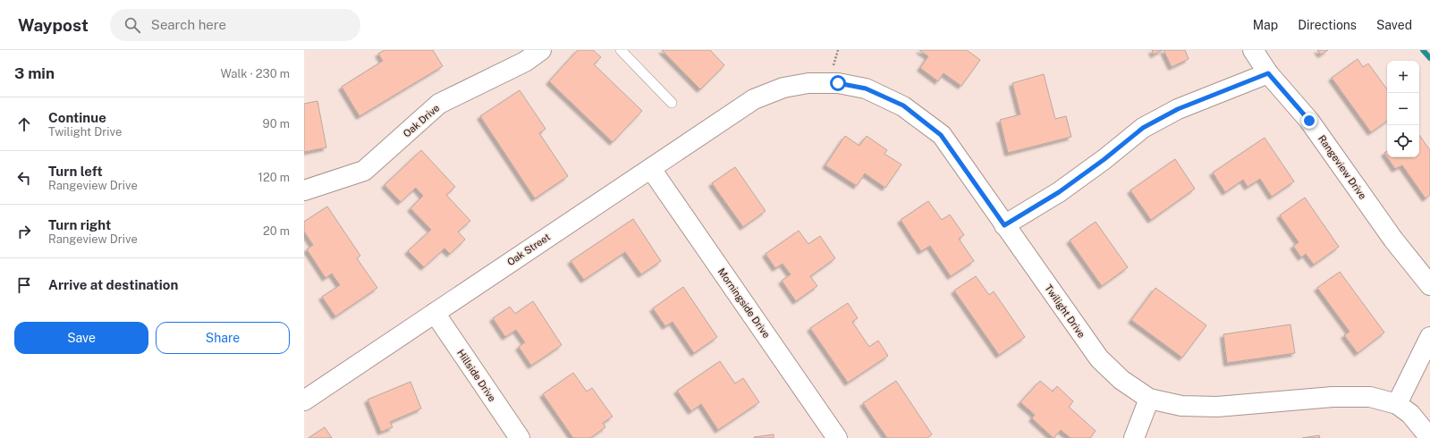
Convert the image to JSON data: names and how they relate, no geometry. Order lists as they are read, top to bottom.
{
  "streets": {
    "street": [
      "Oak Drive",
      "Rangeview Drive",
      "Oak Street",
      "Morningside Drive",
      "Twilight Drive",
      "Hillside Drive"
    ]
  },
  "crossings": [
    ["Oak Street", "Morningside Drive"],
    ["Oak Street", "Twilight Drive"],
    ["Oak Street", "Hillside Drive"]
  ],
  "page": {
    "header": "Waypost",
    "search": "Search here",
    "nav": ["Map", "Directions", "Saved"],
    "heading": ["3 min", "Walk · 230 m"],
    "map_buttons": ["+", "−"],
    "list": [
      ["Continue", "Twilight Drive", "90 m"],
      ["Turn left", "Rangeview Drive", "120 m"],
      ["Turn right", "Rangeview Drive", "20 m"],
      "Arrive at destination"
    ],
    "buttons": ["Save", "Share"]
  }
}
